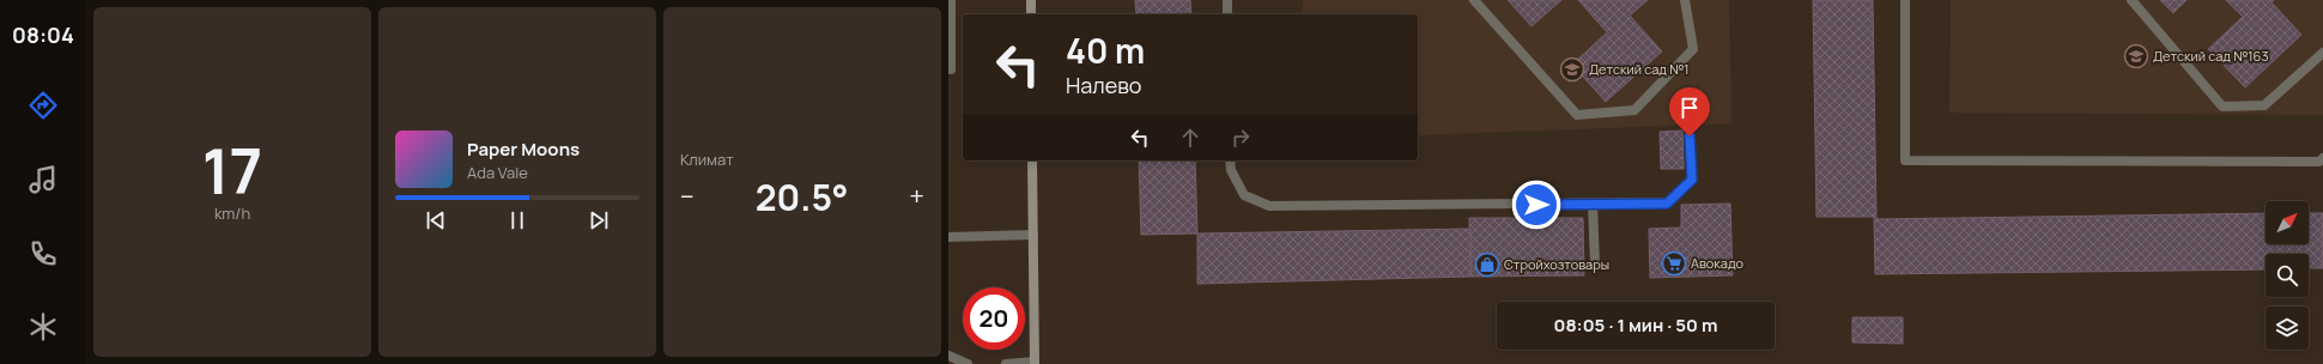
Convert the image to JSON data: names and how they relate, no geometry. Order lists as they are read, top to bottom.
{
  "places": {
    "school or university": ["Детский сад №163", "Детский сад №1"],
    "supermarket": ["Авокадо"],
    "shop": ["Стройхозтовары"]
  },
  "north": "top right",
  "page": {
    "tabs": "08:04",
    "tile": [
      ["17", "km/h"],
      "Климат"
    ],
    "turn": ["40 m", "Налево"],
    "song": ["Paper Moons", "Ada Vale"],
    "heat": ["−", "20.5°", "+"],
    "limit": "20",
    "trip": "08:05 · 1 мин · 50 m"
  }
}
